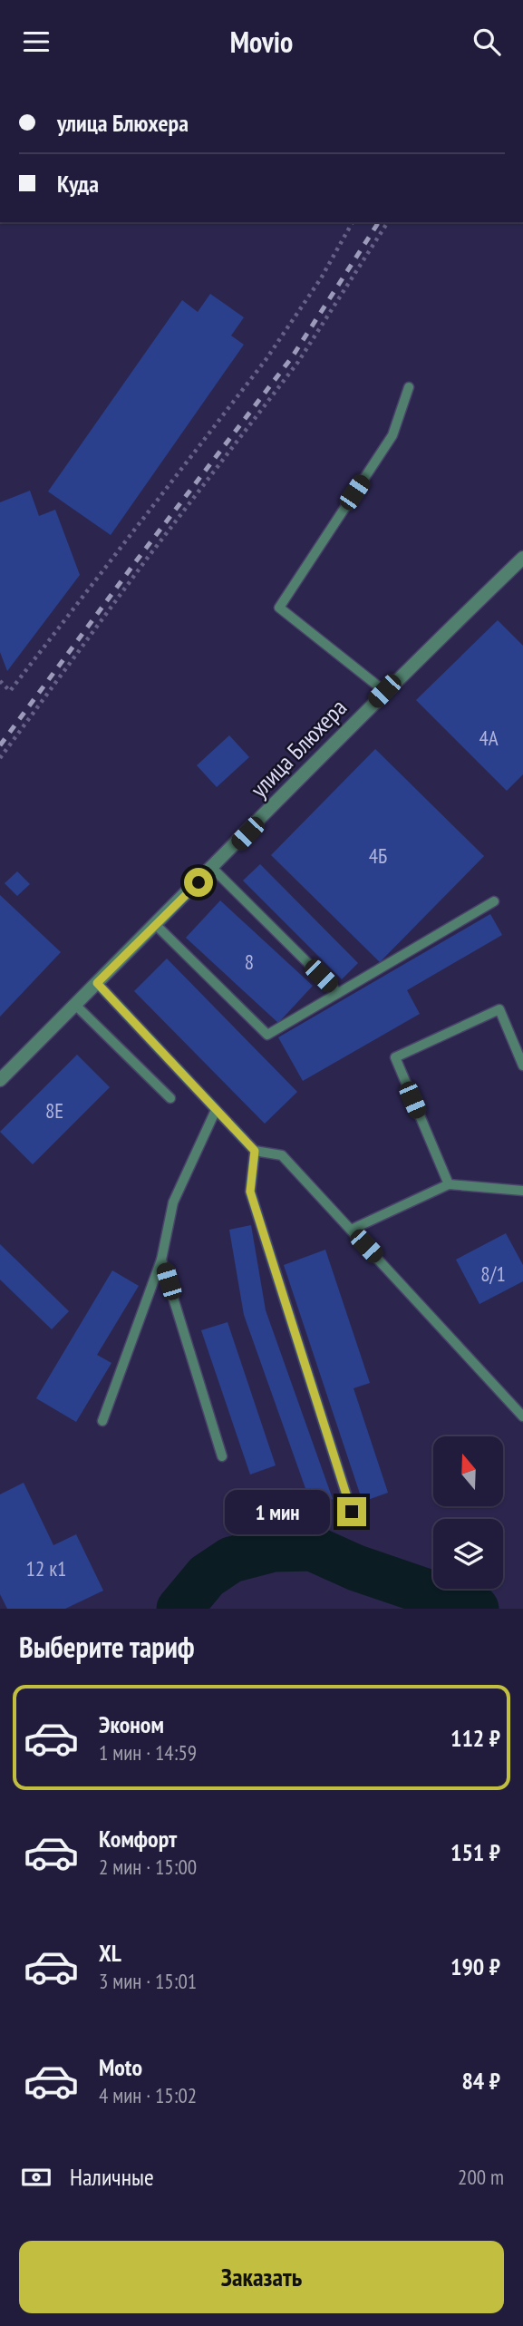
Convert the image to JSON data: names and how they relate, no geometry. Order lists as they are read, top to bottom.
{
  "streets": {
    "street": ["улица Блюхера"]
  },
  "house_numbers": [
    "4А",
    "4Б",
    "8",
    "8Е",
    "8/1",
    "12 к1"
  ],
  "north": "top",
  "page": {
    "header": "Movio",
    "banner": ["улица Блюхера", "Куда"],
    "bubble": "1 мин",
    "heading": "Выберите тариф",
    "list": [
      {
        "name": "Эконом",
        "note": "1 мин · 14:59",
        "value": "112 ₽"
      },
      {
        "name": "Комфорт",
        "note": "2 мин · 15:00",
        "value": "151 ₽"
      },
      {
        "name": "XL",
        "note": "3 мин · 15:01",
        "value": "190 ₽"
      },
      {
        "name": "Moto",
        "note": "4 мин · 15:02",
        "value": "84 ₽"
      }
    ],
    "pay": ["Наличные", "200 m"],
    "buttons": "Заказать"
  }
}
